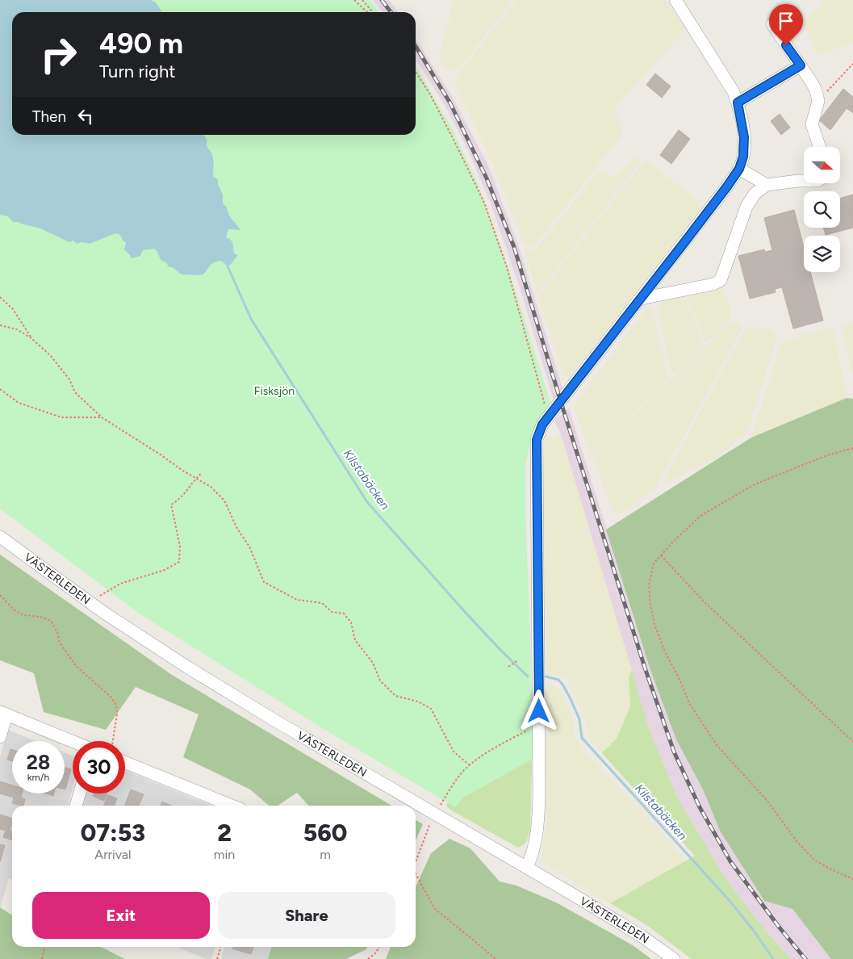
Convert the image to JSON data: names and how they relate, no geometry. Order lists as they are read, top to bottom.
{
  "streets": {
    "street": ["VÄSTERLEDEN"]
  },
  "water": ["Kilstabäcken"],
  "parks": ["Fisksjön"],
  "north": "right",
  "page": {
    "turn": ["490 m", "Turn right"],
    "then": "Then",
    "speed": "28 km/h",
    "limit": "30",
    "eta": [
      "07:53",
      "Arrival",
      "2",
      "min",
      "560",
      "m"
    ],
    "buttons": ["Exit", "Share"]
  }
}
